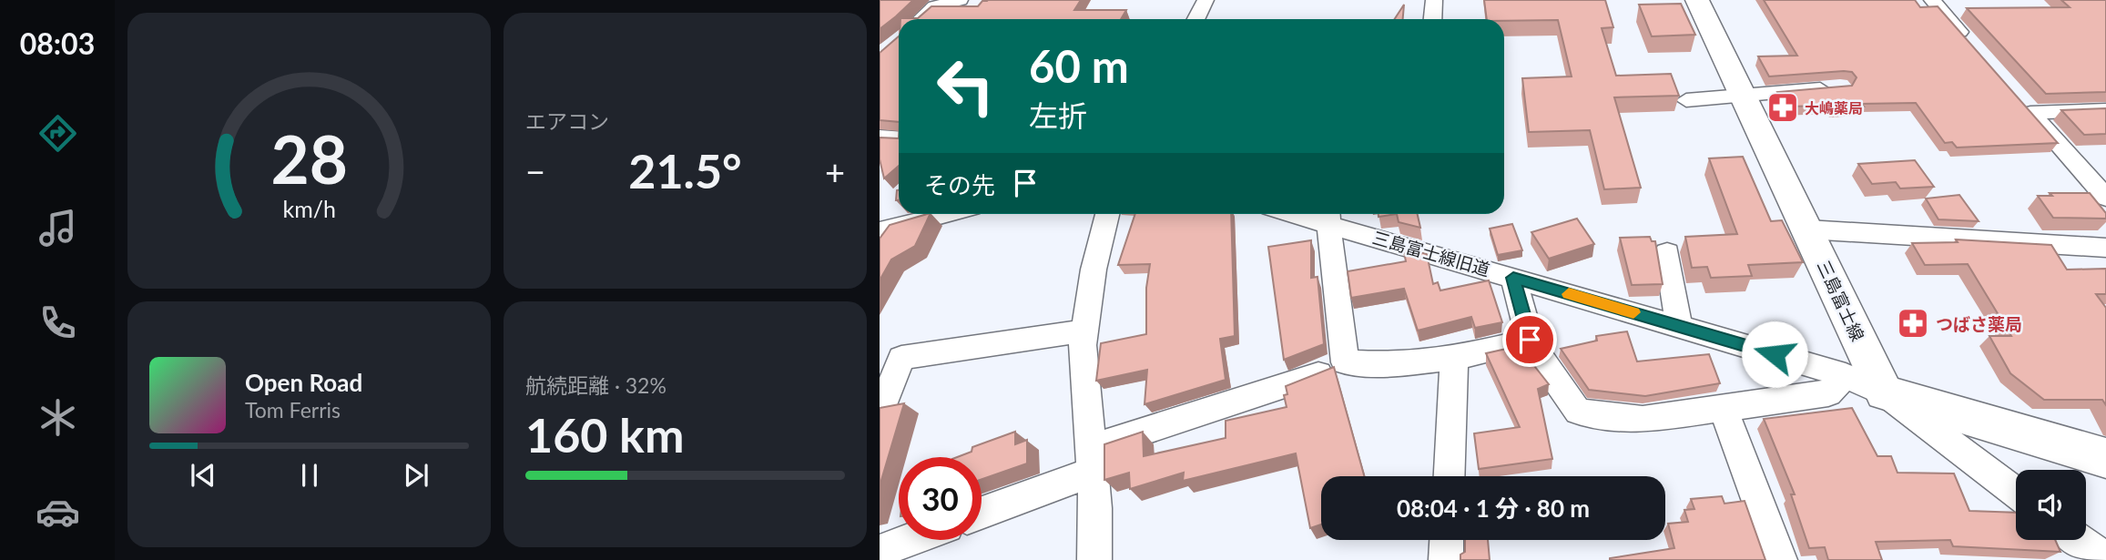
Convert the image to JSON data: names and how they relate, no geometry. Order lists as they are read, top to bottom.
{
  "streets": {
    "main road": ["三島富士線"],
    "street": ["三島富士線旧道"]
  },
  "crossings": [
    ["三島富士線旧道", "三島富士線"]
  ],
  "places": {
    "pharmacy": ["大嶋薬局", "つばさ薬局"]
  },
  "page": {
    "tabs": "08:03",
    "tile": [
      "エアコン",
      ["航続距離 · 32%", "160 km"]
    ],
    "turn": ["60 m", "左折"],
    "heat": ["−", "21.5°", "+"],
    "then": "その先",
    "song": ["Open Road", "Tom Ferris"],
    "limit": "30",
    "trip": "08:04 · 1 分 · 80 m",
    "gauge": ["28", "km/h"]
  }
}
